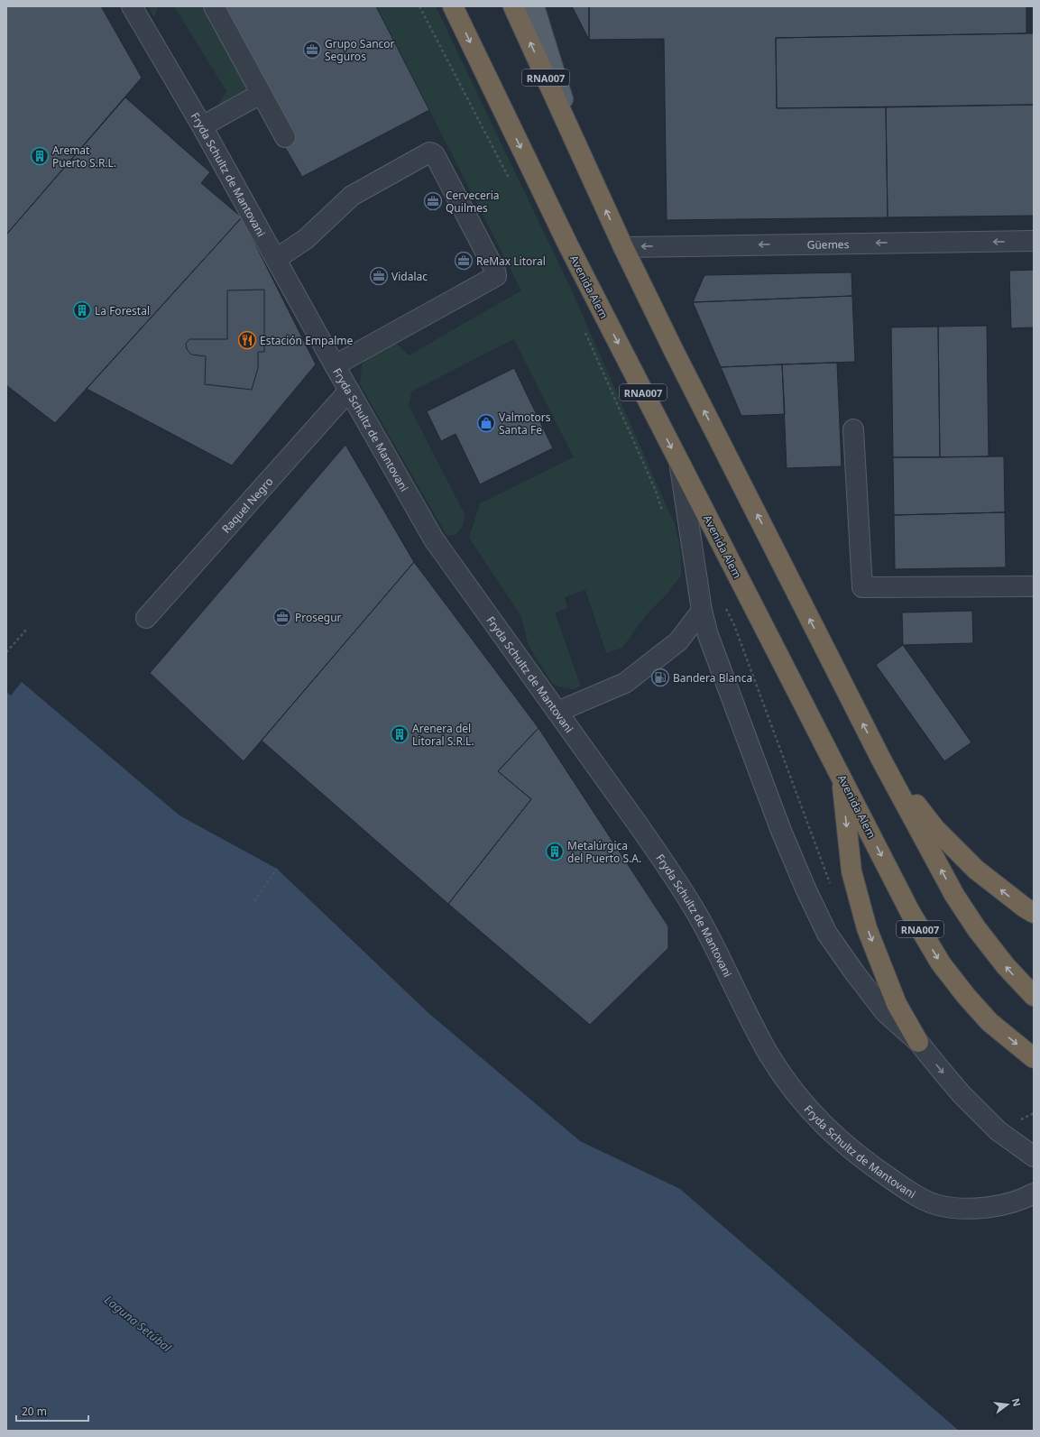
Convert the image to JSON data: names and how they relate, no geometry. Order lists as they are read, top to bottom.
{
  "streets": {
    "highway": ["RNA007", "Avenida Alem"],
    "street": ["Fryda Schultz de Mantovani", "Güemes", "Raquel Negro"]
  },
  "crossings": [
    ["RNA007", "Güemes"],
    ["Fryda Schultz de Mantovani", "Raquel Negro"]
  ],
  "one_way": ["Güemes"],
  "water": ["Laguna Setúbal"],
  "places": {
    "office": [
      "Grupo Sancor Seguros",
      "Cerveceria Quilmes",
      "ReMax Litoral",
      "Vidalac",
      "Prosegur"
    ],
    "building": [
      "Aremat Puerto S.R.L.",
      "La Forestal",
      "Arenera del Litoral S.R.L.",
      "Metalúrgica del Puerto S.A."
    ],
    "restaurant": ["Estación Empalme"],
    "shop": ["Valmotors Santa Fe"],
    "fuel station": ["Bandera Blanca"]
  },
  "scale_bar": "20 m",
  "north": "right"
}
